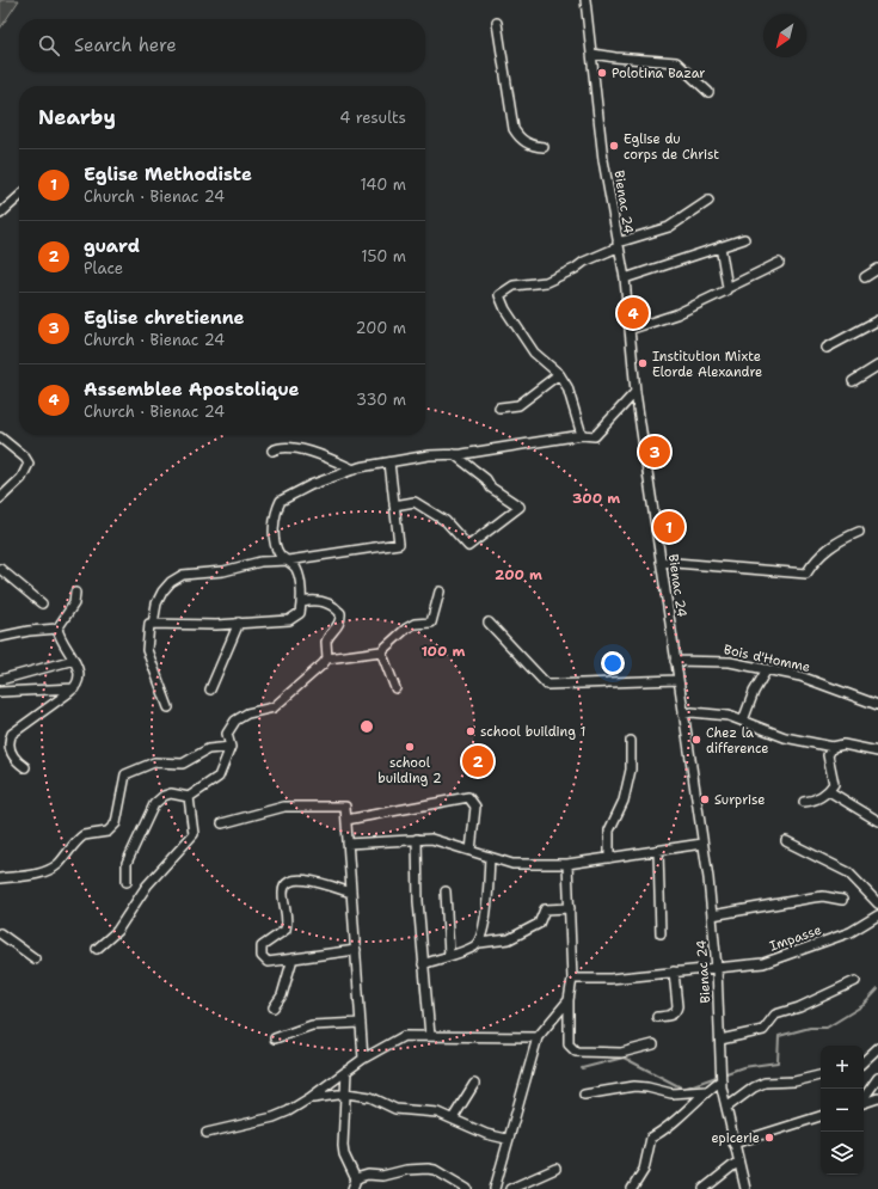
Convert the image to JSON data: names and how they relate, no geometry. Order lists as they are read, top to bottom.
{
  "streets": {
    "street": ["Bienac 24", "Bois d'Homme", "Impasse"]
  },
  "crossings": [
    ["Bienac 24", "Bois d'Homme"],
    ["Bienac 24", "Impasse"]
  ],
  "places": [
    "Polotina Bazar",
    "Eglise du corps de Christ",
    "Institution Mixte Elorde Alexandre",
    "school building 1",
    "Chez la difference",
    "school building 2",
    "Surprise",
    "epicerie"
  ],
  "north": "bottom left",
  "page": {
    "search": "Search here",
    "heading": ["Nearby", "4 results"],
    "list": [
      {
        "mark": "1",
        "name": "Eglise Methodiste",
        "note": "Church · Bienac 24",
        "value": "140 m"
      },
      {
        "mark": "2",
        "name": "guard",
        "note": "Place",
        "value": "150 m"
      },
      {
        "mark": "3",
        "name": "Eglise chretienne",
        "note": "Church · Bienac 24",
        "value": "200 m"
      },
      {
        "mark": "4",
        "name": "Assemblee Apostolique",
        "note": "Church · Bienac 24",
        "value": "330 m"
      }
    ],
    "pins": [
      "4",
      "3",
      "1",
      "2"
    ],
    "map_buttons": ["+", "−"]
  },
  "rings": ["300 m", "200 m", "100 m"]
}
